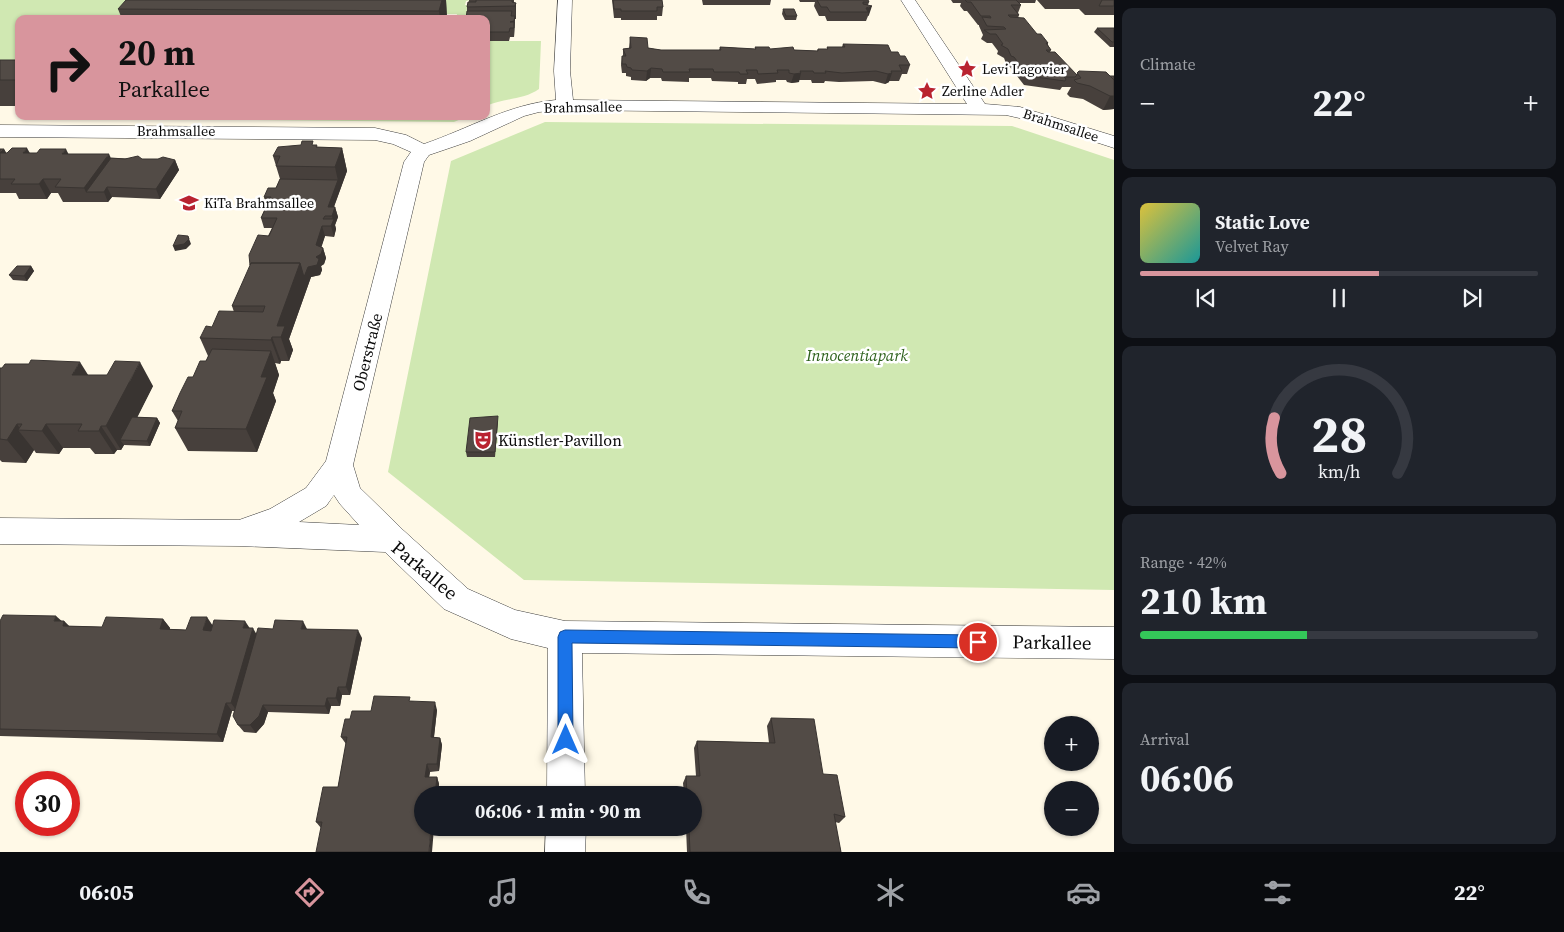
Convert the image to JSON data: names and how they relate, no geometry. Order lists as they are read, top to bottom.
{
  "streets": {
    "street": ["Brahmsallee", "Oberstraße", "Parkallee"]
  },
  "crossings": [
    ["Brahmsallee", "Oberstraße"],
    ["Oberstraße", "Parkallee"]
  ],
  "parks": ["Innocentiapark"],
  "places": {
    "place": ["Levi Lagovier", "Zerline Adler"],
    "school or university": ["KiTa Brahmsallee"],
    "theatre": ["Künstler-Pavillon"]
  },
  "page": {
    "tile": [
      "Climate",
      ["Range · 42%", "210 km"],
      ["Arrival", "06:06"]
    ],
    "turn": ["20 m", "Parkallee"],
    "heat": ["−", "22°", "+"],
    "song": ["Static Love", "Velvet Ray"],
    "map_buttons": ["+", "−"],
    "limit": "30",
    "trip": "06:06 · 1 min · 90 m",
    "tabs": ["06:05", "22°"],
    "gauge": ["28", "km/h"]
  }
}
